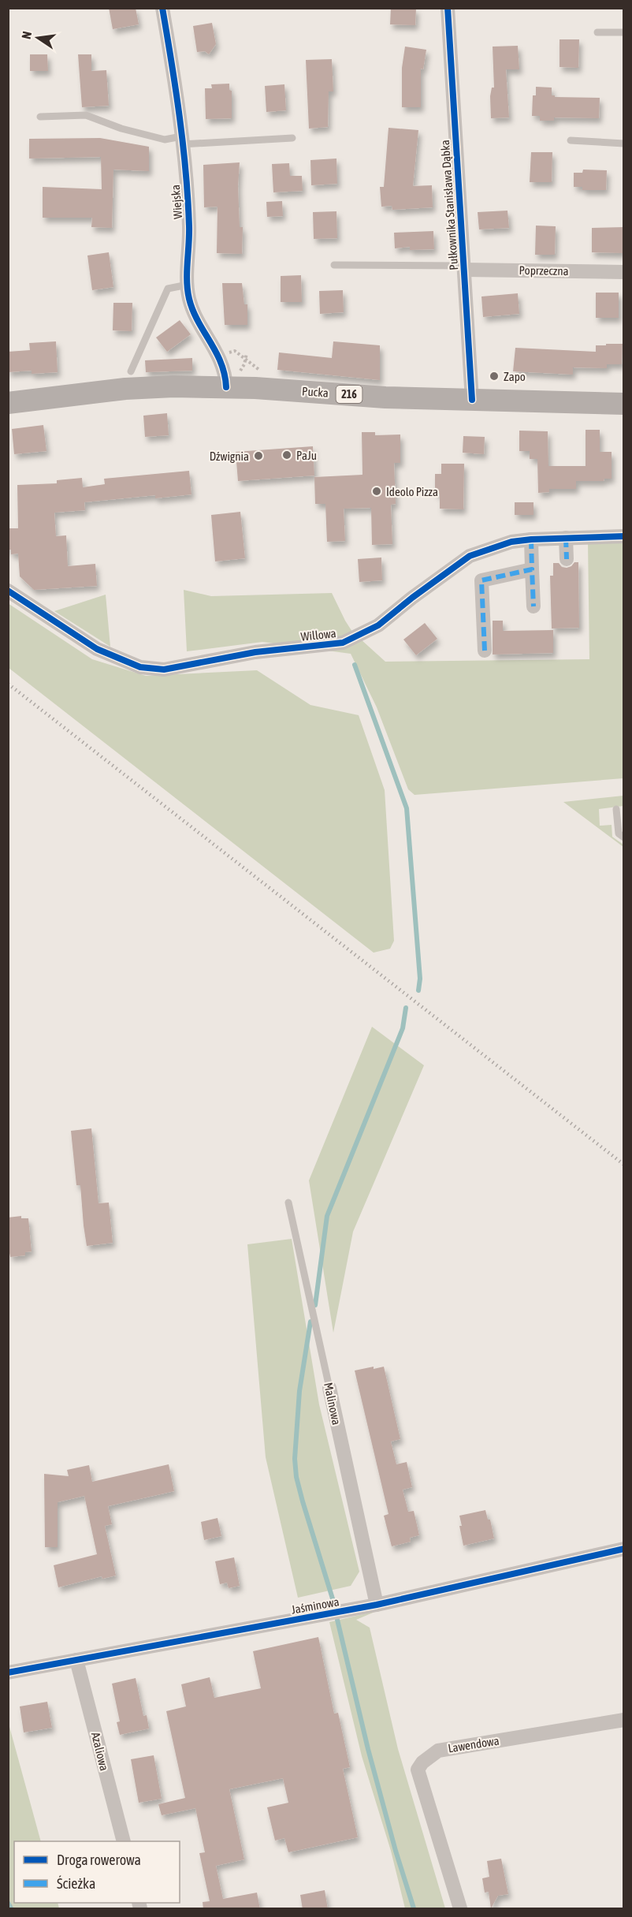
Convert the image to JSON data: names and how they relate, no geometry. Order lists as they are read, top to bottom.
{
  "streets": {
    "main road": ["Pucka", "216"],
    "street": [
      "Wiejska",
      "Pułkownika Stanisława Dąbka",
      "Poprzeczna",
      "Willowa",
      "Malinowa",
      "Jaśminowa",
      "Lawendowa",
      "Azaliowa"
    ]
  },
  "crossings": [
    ["Wiejska", "Pucka"],
    ["Pułkownika Stanisława Dąbka", "Poprzeczna"],
    ["Pułkownika Stanisława Dąbka", "Pucka"],
    ["Malinowa", "Jaśminowa"],
    ["Jaśminowa", "Azaliowa"]
  ],
  "places": [
    "Zapo",
    "PaJu",
    "Dźwignia",
    "Ideolo Pizza"
  ],
  "legend": ["Droga rowerowa", "Ścieżka"],
  "north": "left"
}
